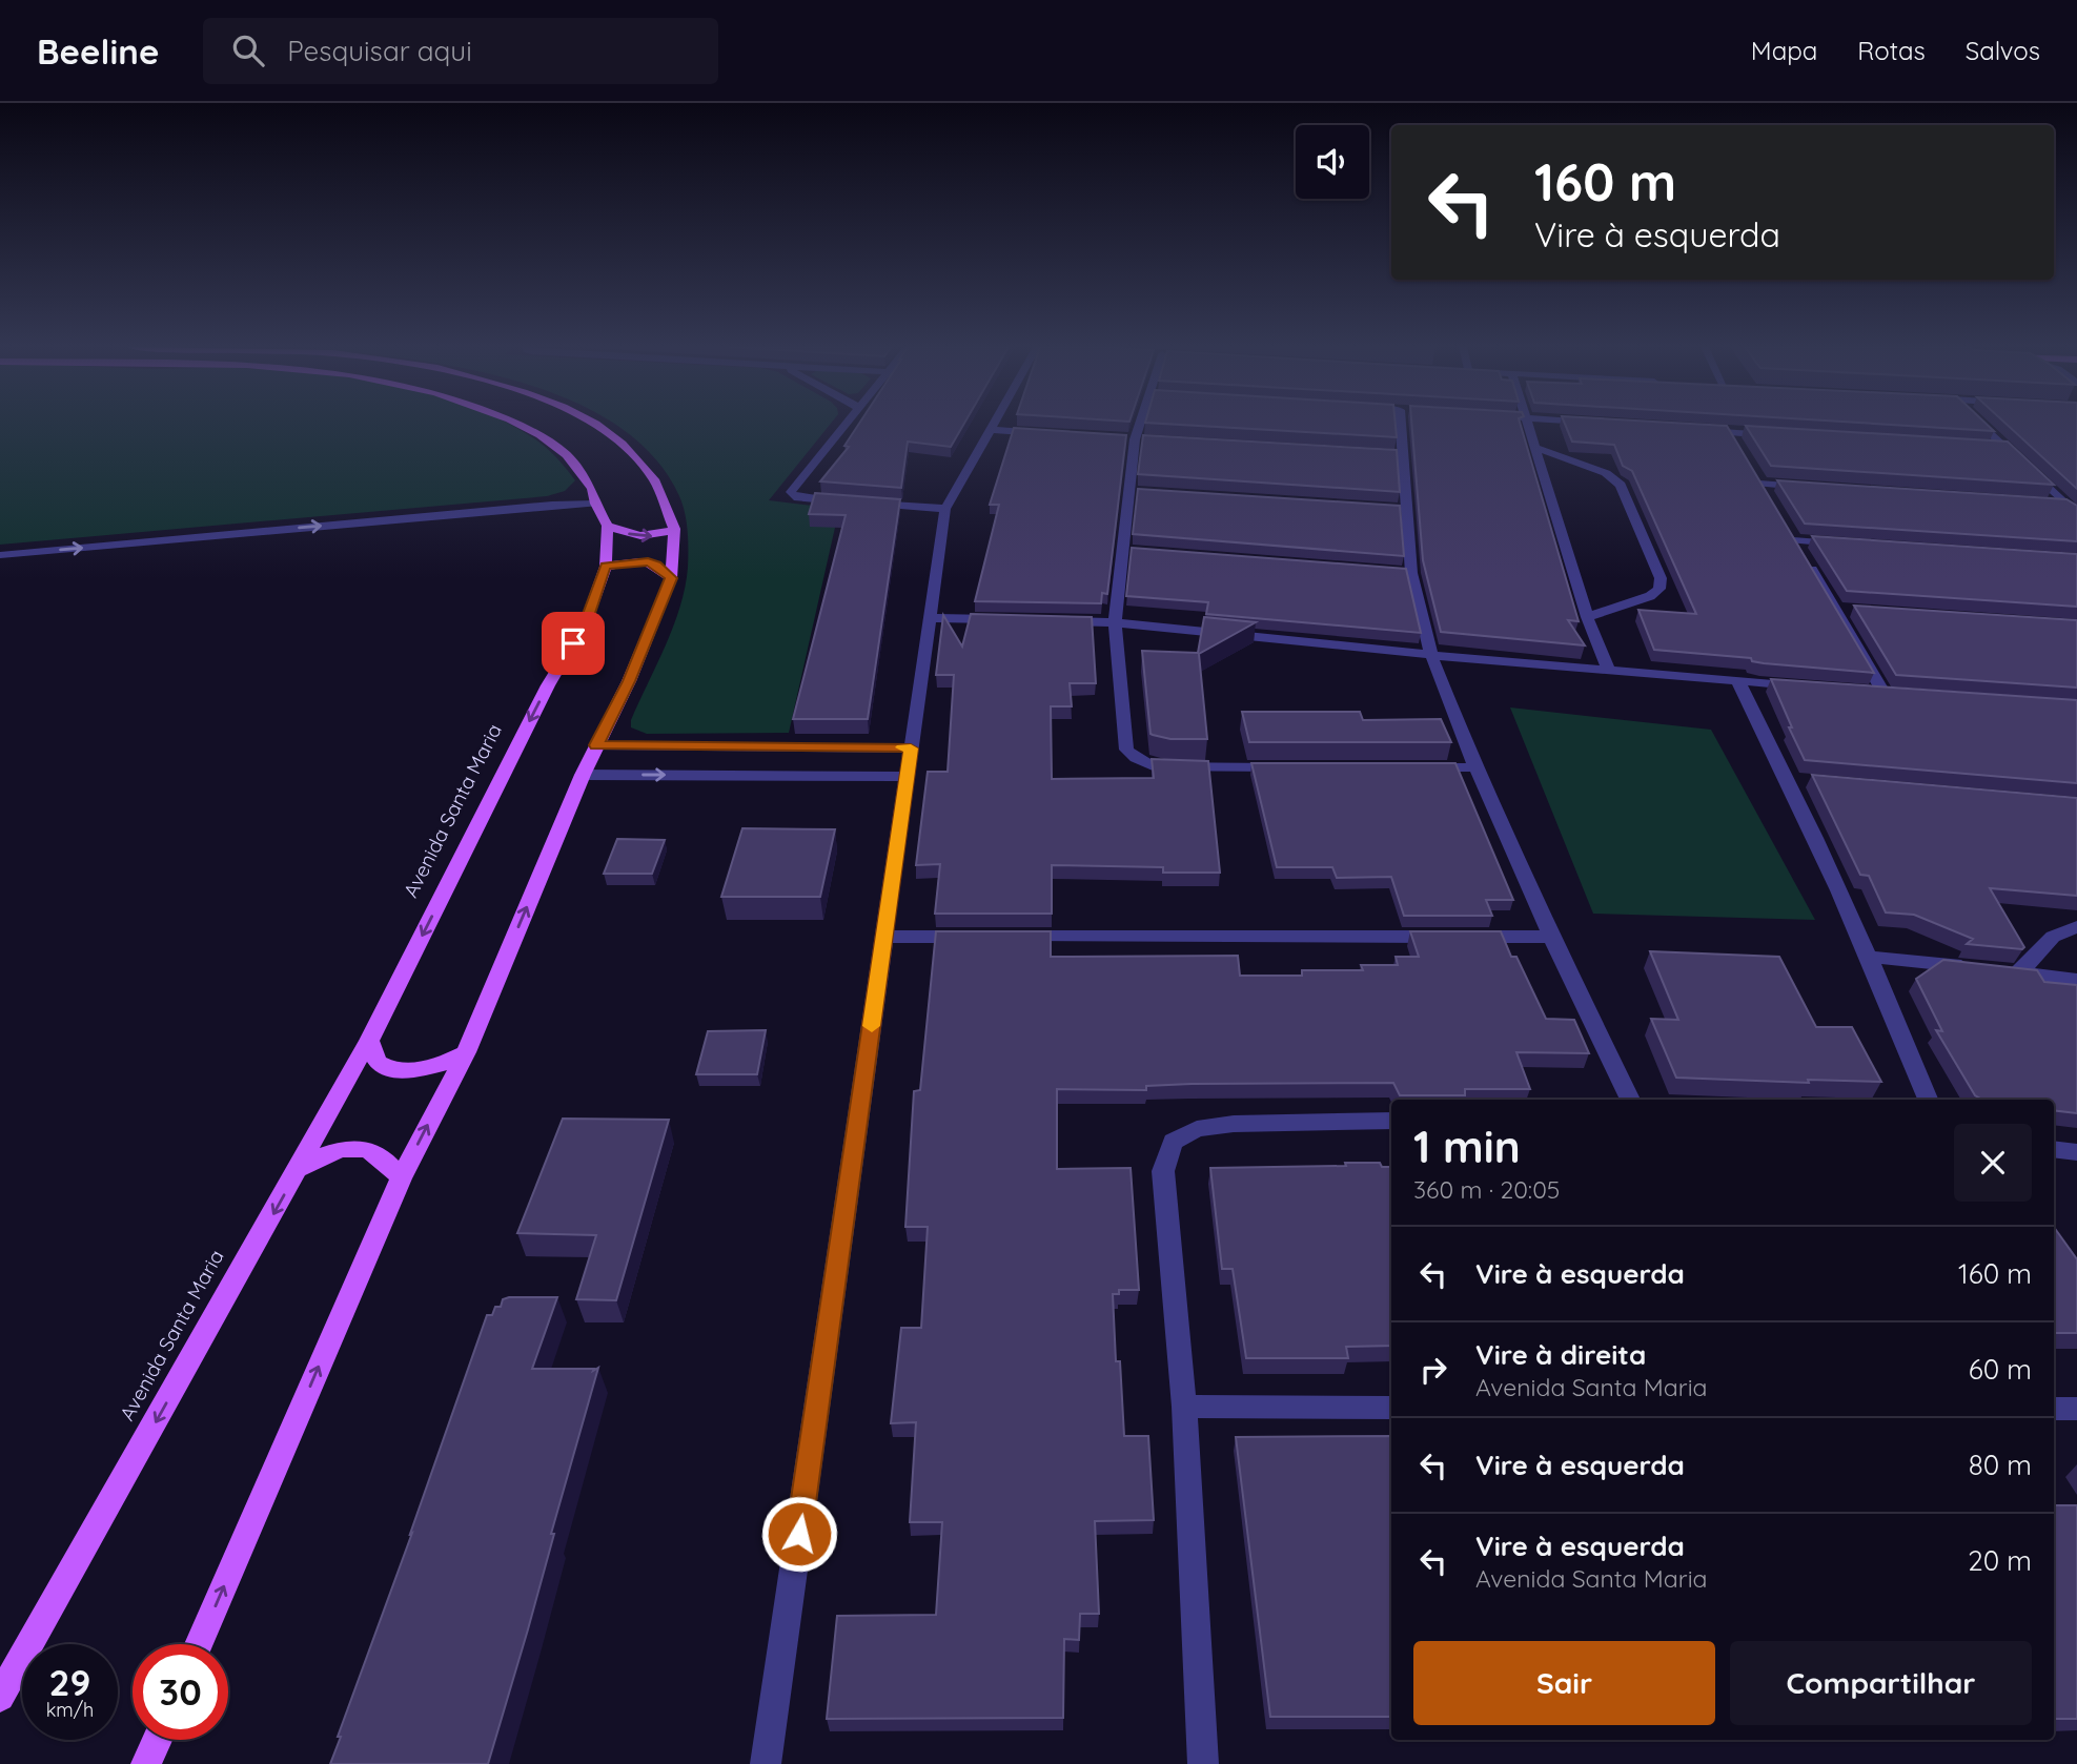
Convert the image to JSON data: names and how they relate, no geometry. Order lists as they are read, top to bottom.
{
  "streets": {
    "main road": ["Avenida Santa Maria"]
  },
  "page": {
    "header": "Beeline",
    "search": "Pesquisar aqui",
    "nav": ["Mapa", "Rotas", "Salvos"],
    "turn": ["160 m", "Vire à esquerda"],
    "heading": ["1 min", "360 m · 20:05"],
    "list": [
      {
        "name": "Vire à esquerda",
        "value": "160 m"
      },
      {
        "name": "Vire à direita",
        "note": "Avenida Santa Maria",
        "value": "60 m"
      },
      {
        "name": "Vire à esquerda",
        "value": "80 m"
      },
      {
        "name": "Vire à esquerda",
        "note": "Avenida Santa Maria",
        "value": "20 m"
      }
    ],
    "buttons": ["Sair", "Compartilhar"],
    "speed": "29 km/h",
    "limit": "30"
  }
}
